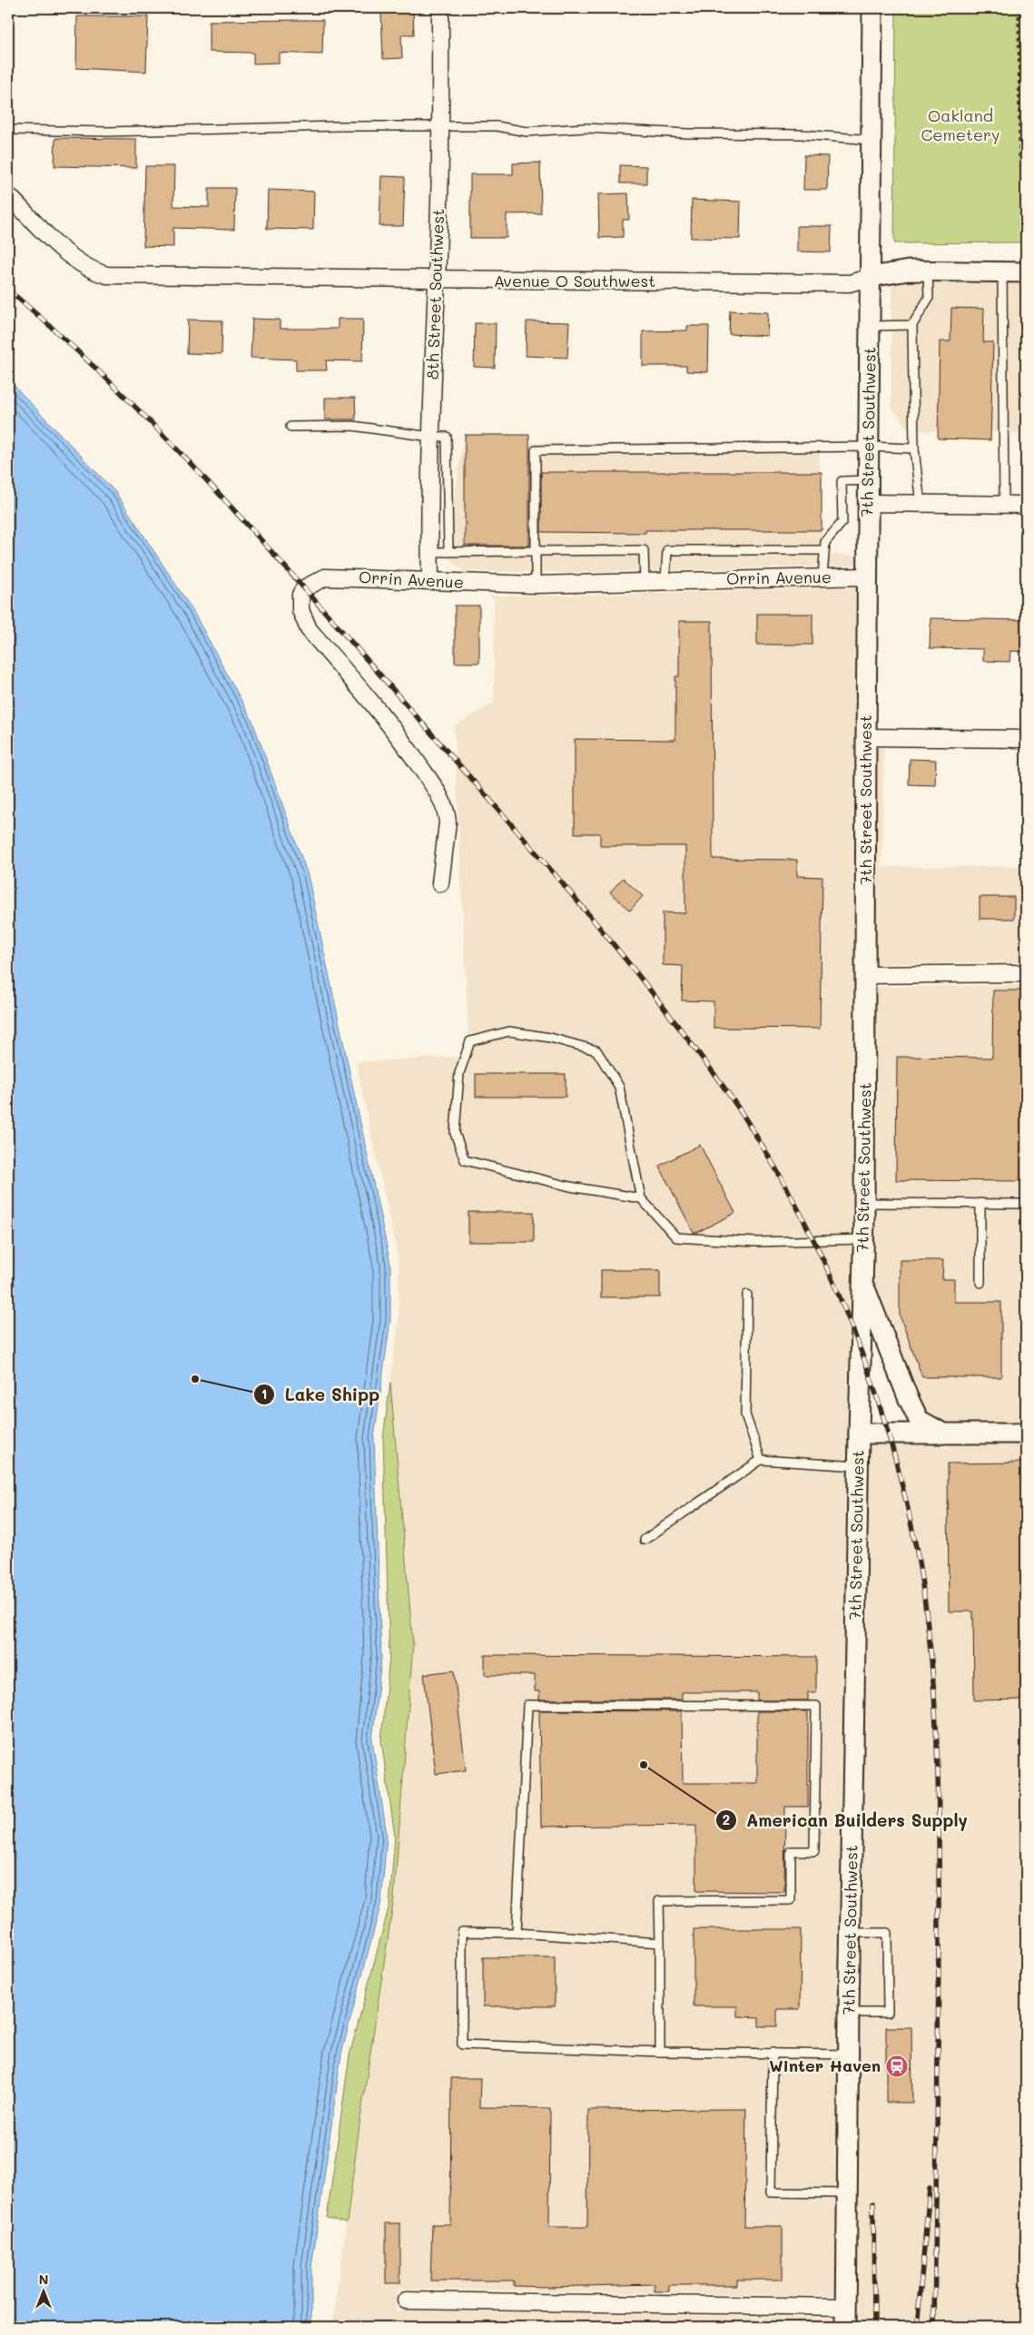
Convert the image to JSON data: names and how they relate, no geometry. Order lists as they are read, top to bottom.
{
  "streets": {
    "street": [
      "Avenue O Southwest",
      "8th Street Southwest",
      "7th Street Southwest",
      "Orrin Avenue"
    ]
  },
  "crossings": [
    ["Avenue O Southwest", "8th Street Southwest"],
    ["Avenue O Southwest", "7th Street Southwest"],
    ["8th Street Southwest", "Orrin Avenue"],
    ["7th Street Southwest", "Orrin Avenue"]
  ],
  "parks": ["Oakland Cemetery"],
  "places": {
    "other": ["Lake Shipp", "American Builders Supply"],
    "station": ["Winter Haven"]
  },
  "north": "top"
}
